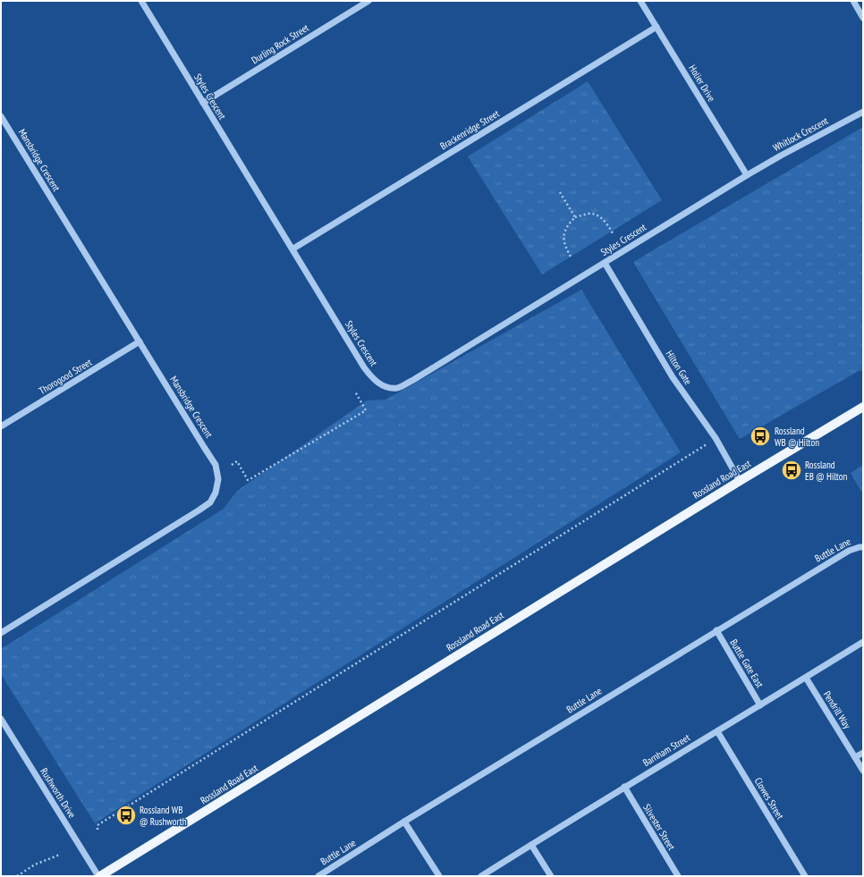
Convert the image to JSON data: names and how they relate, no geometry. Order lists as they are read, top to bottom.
{
  "streets": {
    "main road": ["Rossland Road East"],
    "street": [
      "Durling Rock Street",
      "Holier Drive",
      "Styles Crescent",
      "Brackenridge Street",
      "Whitlock Crescent",
      "Mansbridge Crescent",
      "Hilton Gate",
      "Thorogood Street",
      "Buttle Lane",
      "Buttle Gate East",
      "Pendrill Way",
      "Barnham Street",
      "Rushworth Drive",
      "Clowes Street",
      "Silvester Street"
    ]
  },
  "crossings": [
    ["Durling Rock Street", "Styles Crescent"],
    ["Holier Drive", "Styles Crescent"],
    ["Holier Drive", "Brackenridge Street"],
    ["Holier Drive", "Whitlock Crescent"],
    ["Styles Crescent", "Brackenridge Street"],
    ["Styles Crescent", "Whitlock Crescent"],
    ["Styles Crescent", "Hilton Gate"],
    ["Mansbridge Crescent", "Thorogood Street"],
    ["Hilton Gate", "Rossland Road East"],
    ["Rossland Road East", "Rushworth Drive"],
    ["Buttle Lane", "Buttle Gate East"],
    ["Buttle Gate East", "Barnham Street"],
    ["Pendrill Way", "Barnham Street"],
    ["Barnham Street", "Clowes Street"],
    ["Barnham Street", "Silvester Street"]
  ],
  "places": {
    "bus stop": ["Rossland WB @ Hilton", "Rossland EB @ Hilton", "Rossland WB @ Rushworth"]
  }
}
